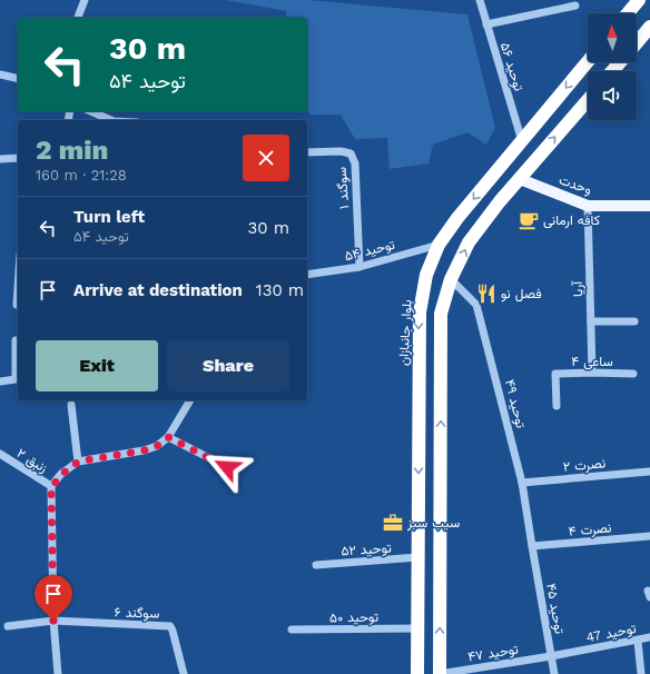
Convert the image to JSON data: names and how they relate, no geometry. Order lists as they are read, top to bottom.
{
  "streets": {
    "highway": ["بلوار جانبازان"],
    "main road": ["وحدت"],
    "street": [
      "توحید ۵۶",
      "سوگند ۱",
      "توحید ۵۴",
      "آریا",
      "ساعی ۴",
      "توحید ۴۹",
      "زنبق ۲",
      "نصرت ۲",
      "نصرت ۴",
      "توحید ۵۲",
      "توحید ۴۵",
      "سوگند ۶",
      "توحید ۵۰",
      "توحید 47",
      "توحید ۴۷"
    ]
  },
  "crossings": [
    ["توحید ۵۶", "بلوار جانبازان"],
    ["وحدت", "آریا"],
    ["سوگند ۱", "توحید ۵۴"],
    ["توحید ۵۴", "بلوار جانبازان"],
    ["آریا", "ساعی ۴"],
    ["بلوار جانبازان", "توحید ۵۲"],
    ["بلوار جانبازان", "توحید ۵۰"],
    ["توحید ۴۹", "نصرت ۲"],
    ["توحید ۴۹", "نصرت ۴"],
    ["توحید ۴۹", "توحید ۴۵"],
    ["نصرت ۴", "توحید ۴۵"],
    ["توحید ۴۵", "توحید 47"],
    ["توحید ۴۵", "توحید ۴۷"],
    ["توحید 47", "توحید ۴۷"]
  ],
  "places": {
    "cafe": ["کافه ارمانی"],
    "restaurant": ["فصل نو"],
    "office": ["سیب سبز"]
  },
  "north": "top",
  "page": {
    "turn": ["30 m", "توحید ۵۴"],
    "heading": ["2 min", "160 m · 21:28"],
    "list": [
      {
        "name": "Turn left",
        "note": "توحید ۵۴",
        "value": "30 m"
      },
      {
        "name": "Arrive at destination",
        "value": "130 m"
      }
    ],
    "buttons": ["Exit", "Share"]
  }
}
